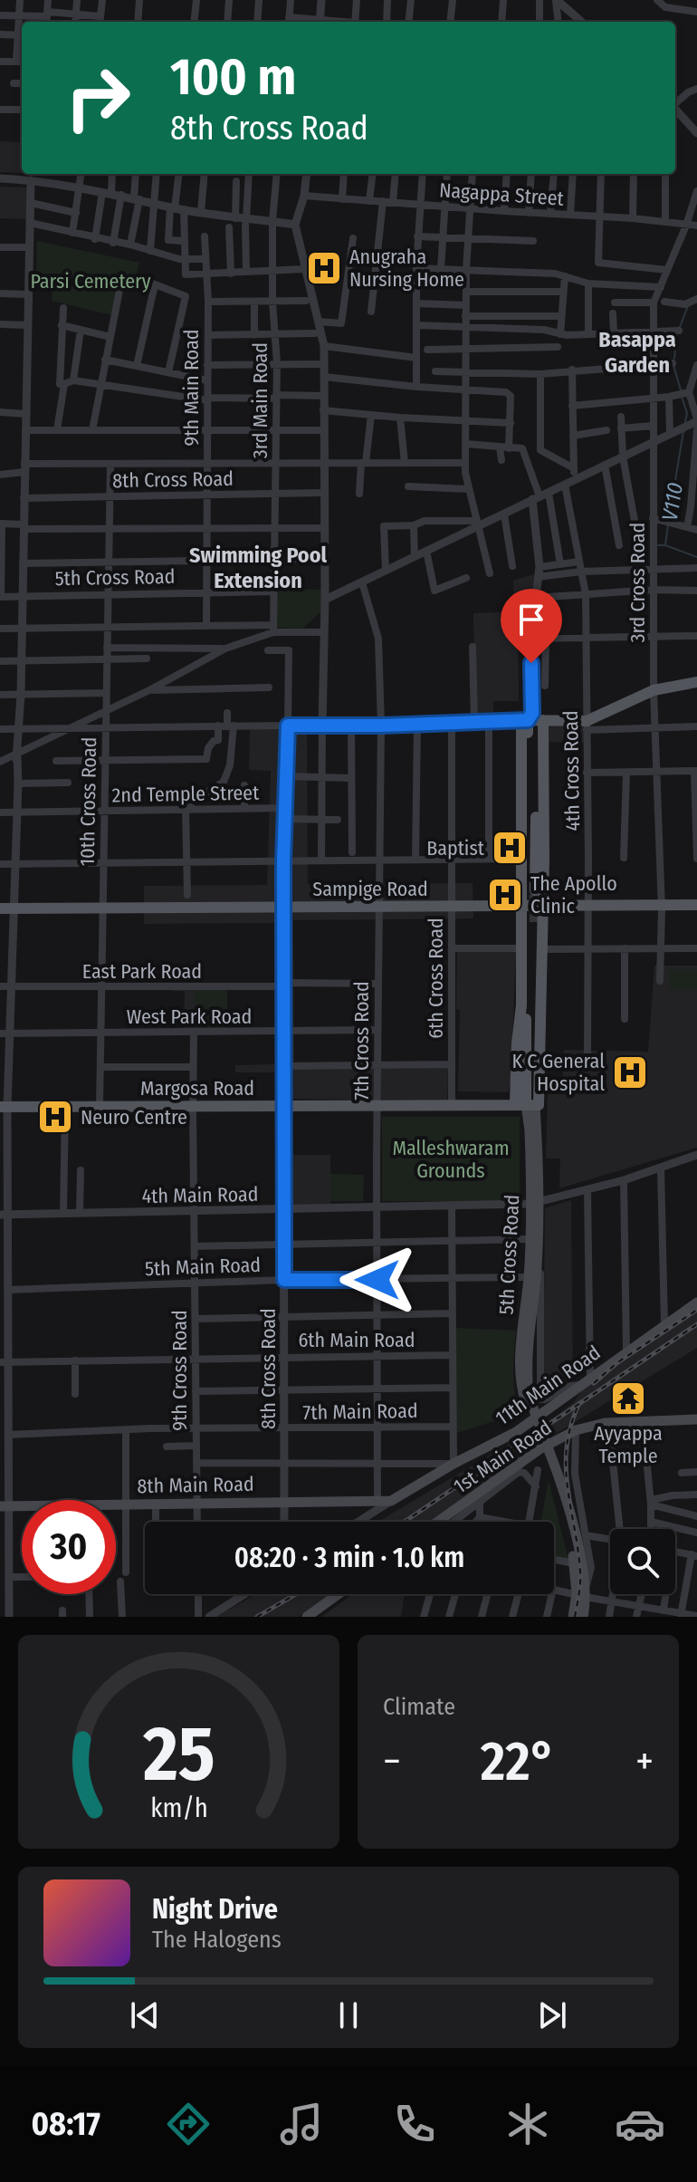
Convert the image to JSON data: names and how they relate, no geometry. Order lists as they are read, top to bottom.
{
  "streets": {
    "main road": [
      "5th Cross Road",
      "Sampige Road",
      "Margosa Road",
      "11th Main Road",
      "1st Main Road",
      "8th Main Road"
    ],
    "street": [
      "Nagappa Street",
      "9th Main Road",
      "3rd Main Road",
      "8th Cross Road",
      "3rd Cross Road",
      "4th Cross Road",
      "2nd Temple Street",
      "10th Cross Road",
      "East Park Road",
      "6th Cross Road",
      "West Park Road",
      "7th Cross Road",
      "4th Main Road",
      "5th Main Road",
      "6th Main Road",
      "9th Cross Road",
      "7th Main Road"
    ]
  },
  "crossings": [
    ["Nagappa Street", "3rd Cross Road"],
    ["9th Main Road", "8th Cross Road"],
    ["9th Main Road", "5th Cross Road"],
    ["3rd Main Road", "8th Cross Road"],
    ["3rd Main Road", "5th Cross Road"],
    ["8th Cross Road", "2nd Temple Street"],
    ["8th Cross Road", "10th Cross Road"],
    ["8th Cross Road", "Sampige Road"],
    ["8th Cross Road", "East Park Road"],
    ["8th Cross Road", "West Park Road"],
    ["8th Cross Road", "Margosa Road"],
    ["8th Cross Road", "4th Main Road"],
    ["8th Cross Road", "5th Main Road"],
    ["8th Cross Road", "6th Main Road"],
    ["8th Cross Road", "7th Main Road"],
    ["8th Cross Road", "8th Main Road"],
    ["5th Cross Road", "10th Cross Road"],
    ["5th Cross Road", "Margosa Road"],
    ["5th Cross Road", "4th Main Road"],
    ["5th Cross Road", "5th Main Road"],
    ["3rd Cross Road", "Sampige Road"],
    ["4th Cross Road", "Sampige Road"],
    ["2nd Temple Street", "10th Cross Road"],
    ["10th Cross Road", "Sampige Road"],
    ["10th Cross Road", "East Park Road"],
    ["10th Cross Road", "West Park Road"],
    ["10th Cross Road", "Margosa Road"],
    ["Sampige Road", "6th Cross Road"],
    ["Sampige Road", "7th Cross Road"],
    ["East Park Road", "7th Cross Road"],
    ["6th Cross Road", "Margosa Road"],
    ["West Park Road", "7th Cross Road"],
    ["West Park Road", "9th Cross Road"],
    ["7th Cross Road", "Margosa Road"],
    ["7th Cross Road", "4th Main Road"],
    ["7th Cross Road", "5th Main Road"],
    ["7th Cross Road", "6th Main Road"],
    ["7th Cross Road", "7th Main Road"],
    ["7th Cross Road", "8th Main Road"],
    ["Margosa Road", "9th Cross Road"],
    ["4th Main Road", "9th Cross Road"],
    ["5th Main Road", "9th Cross Road"],
    ["6th Main Road", "9th Cross Road"],
    ["9th Cross Road", "7th Main Road"],
    ["9th Cross Road", "8th Main Road"],
    ["11th Main Road", "8th Main Road"]
  ],
  "districts": ["Basappa Garden", "Swimming Pool Extension"],
  "water": ["V110"],
  "parks": ["Parsi Cemetery", "Malleshwaram Grounds"],
  "places": {
    "hospital": [
      "Anugraha Nursing Home",
      "Baptist",
      "The Apollo Clinic",
      "K C General Hospital",
      "Neuro Centre"
    ],
    "temple": ["Ayyappa Temple"]
  },
  "page": {
    "turn": ["100 m", "8th Cross Road"],
    "limit": "30",
    "trip": "08:20 · 3 min · 1.0 km",
    "tile": "Climate",
    "heat": ["−", "22°", "+"],
    "song": ["Night Drive", "The Halogens"],
    "tabs": "08:17",
    "gauge": ["25", "km/h"]
  }
}
